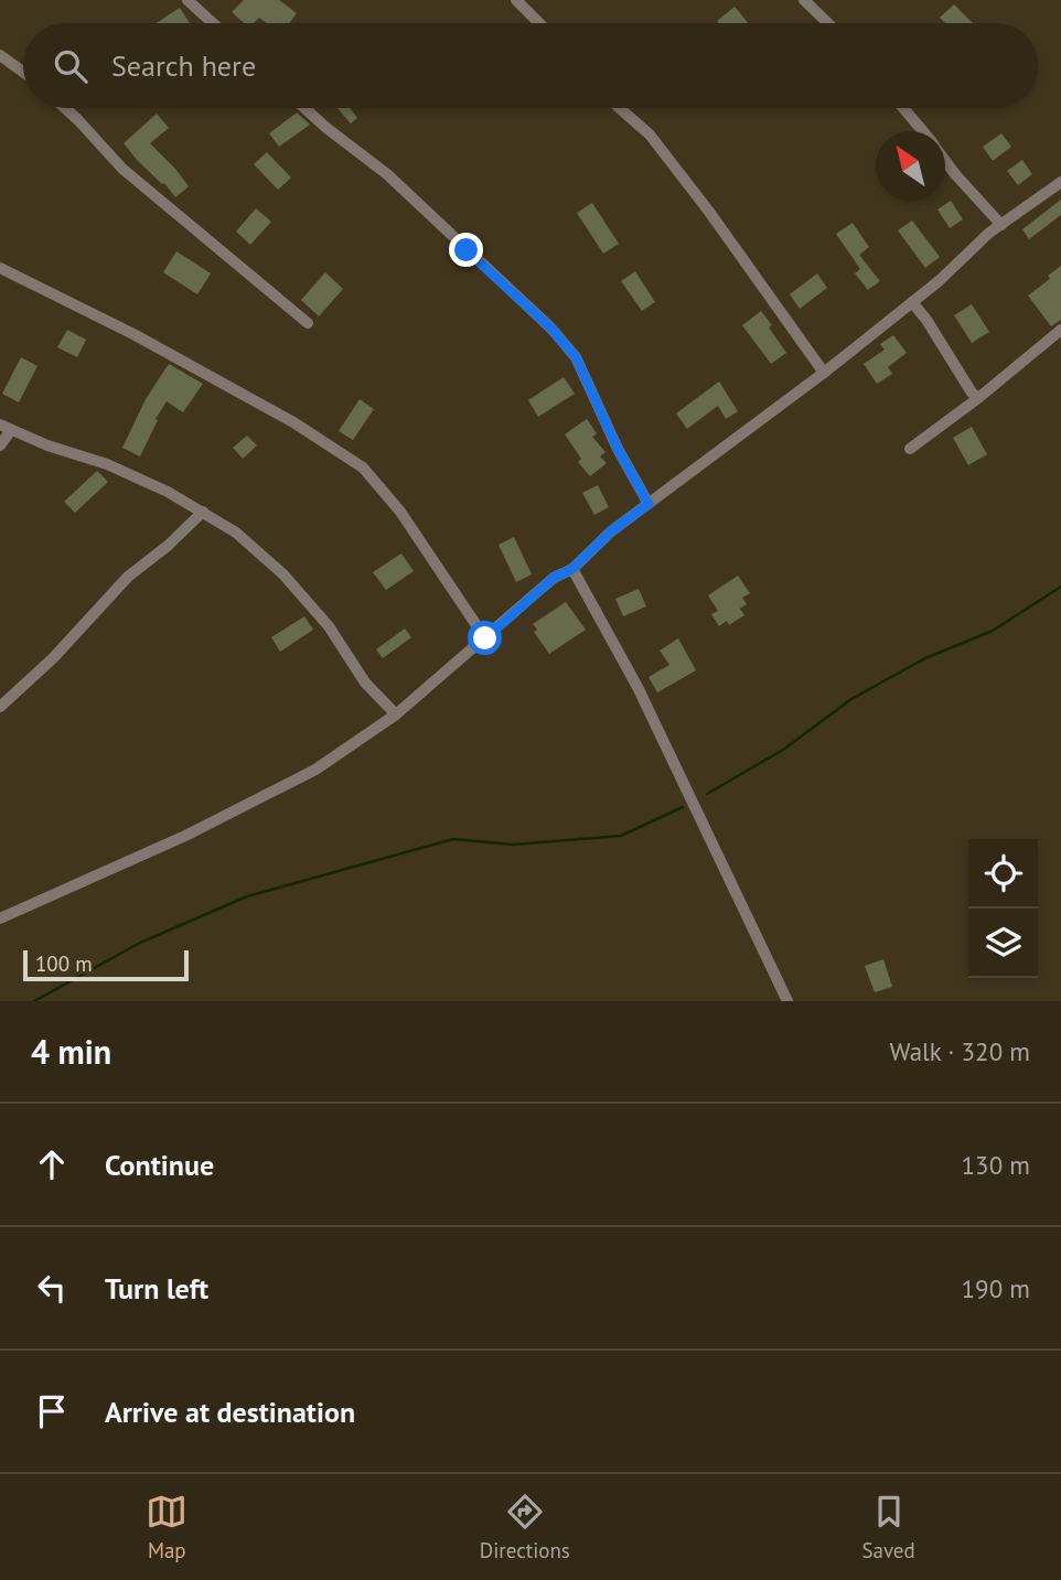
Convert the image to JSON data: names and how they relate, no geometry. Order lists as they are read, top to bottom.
{
  "scale_bar": "100 m",
  "north": "top left",
  "page": {
    "search": "Search here",
    "scale": "100 m",
    "heading": ["4 min", "Walk · 320 m"],
    "list": [
      ["Continue", "130 m"],
      ["Turn left", "190 m"],
      "Arrive at destination"
    ],
    "nav": ["Map", "Directions", "Saved"]
  }
}
